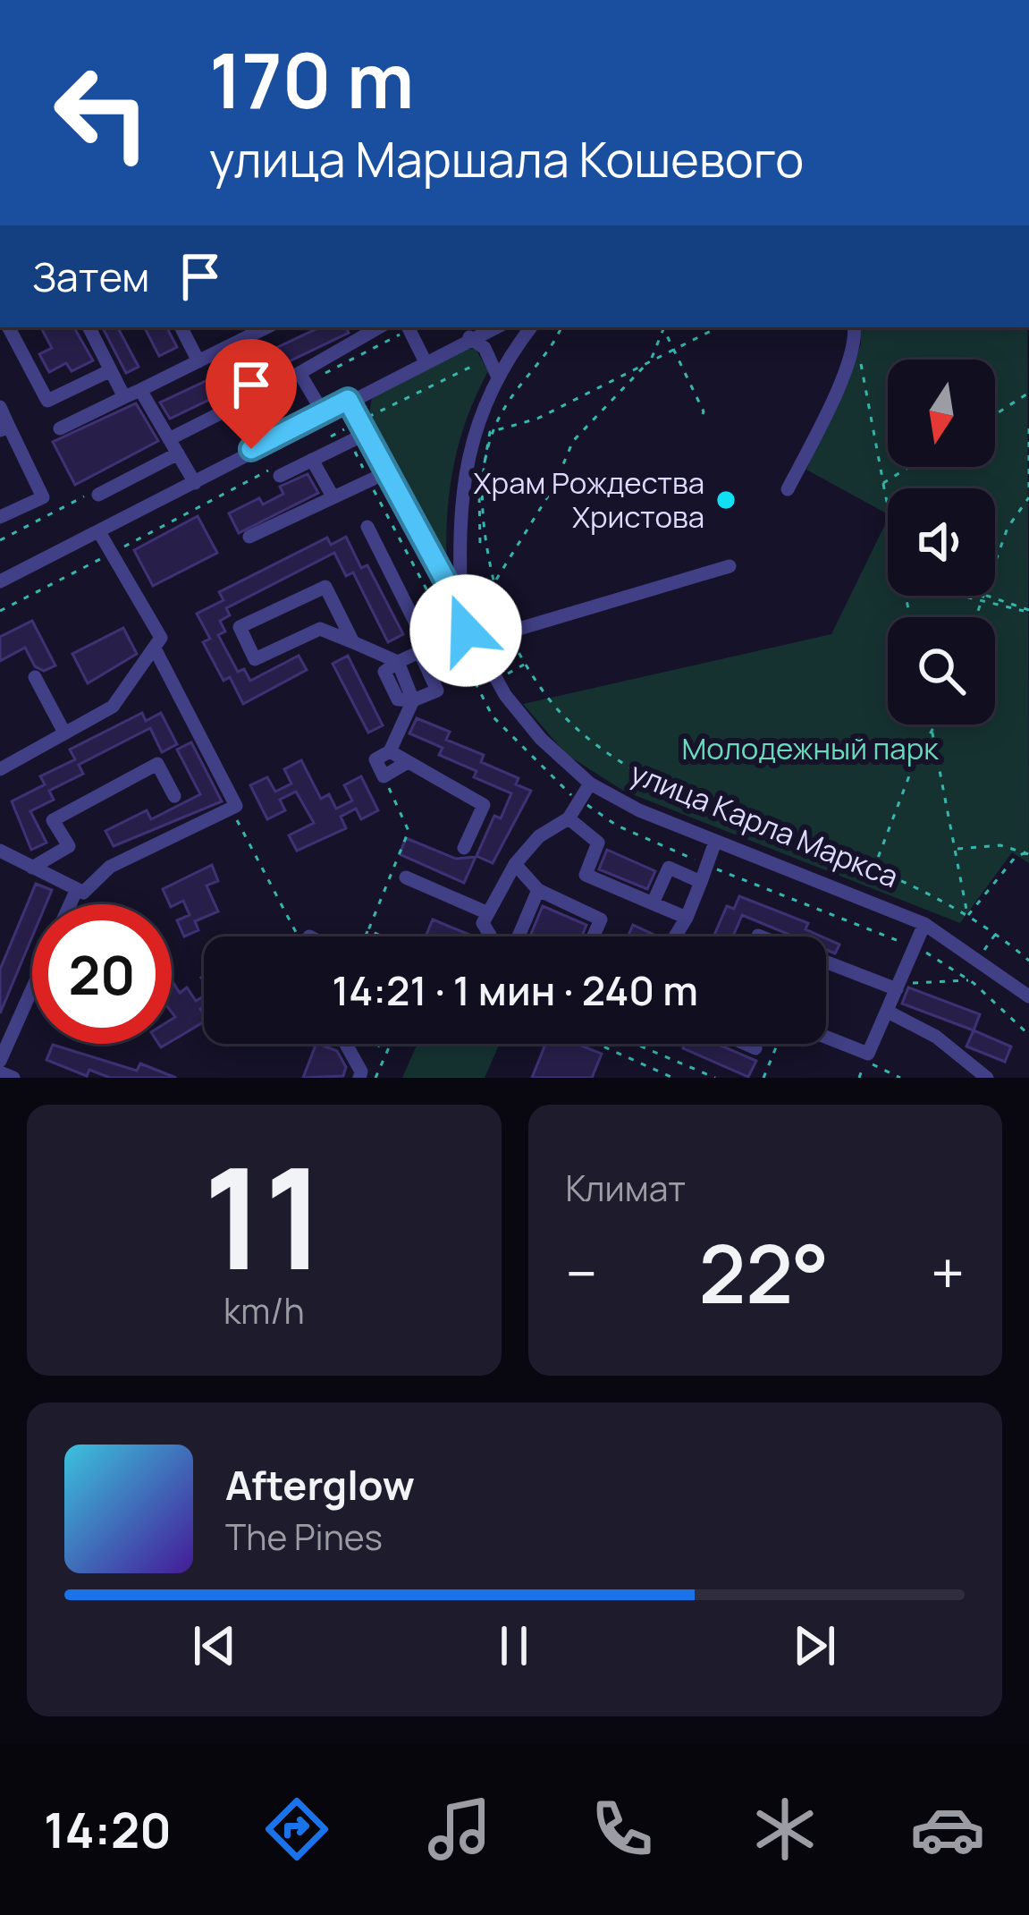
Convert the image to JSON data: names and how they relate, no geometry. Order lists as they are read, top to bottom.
{
  "streets": {
    "street": ["улица Карла Маркса"]
  },
  "parks": ["Молодежный парк"],
  "places": ["Храм Рождества Христова"],
  "north": "bottom",
  "page": {
    "turn": ["170 m", "улица Маршала Кошевого"],
    "then": "Затем",
    "limit": "20",
    "trip": "14:21 · 1 мин · 240 m",
    "tile": [
      ["11", "km/h"],
      "Климат"
    ],
    "heat": ["−", "22°", "+"],
    "song": ["Afterglow", "The Pines"],
    "tabs": "14:20"
  }
}
